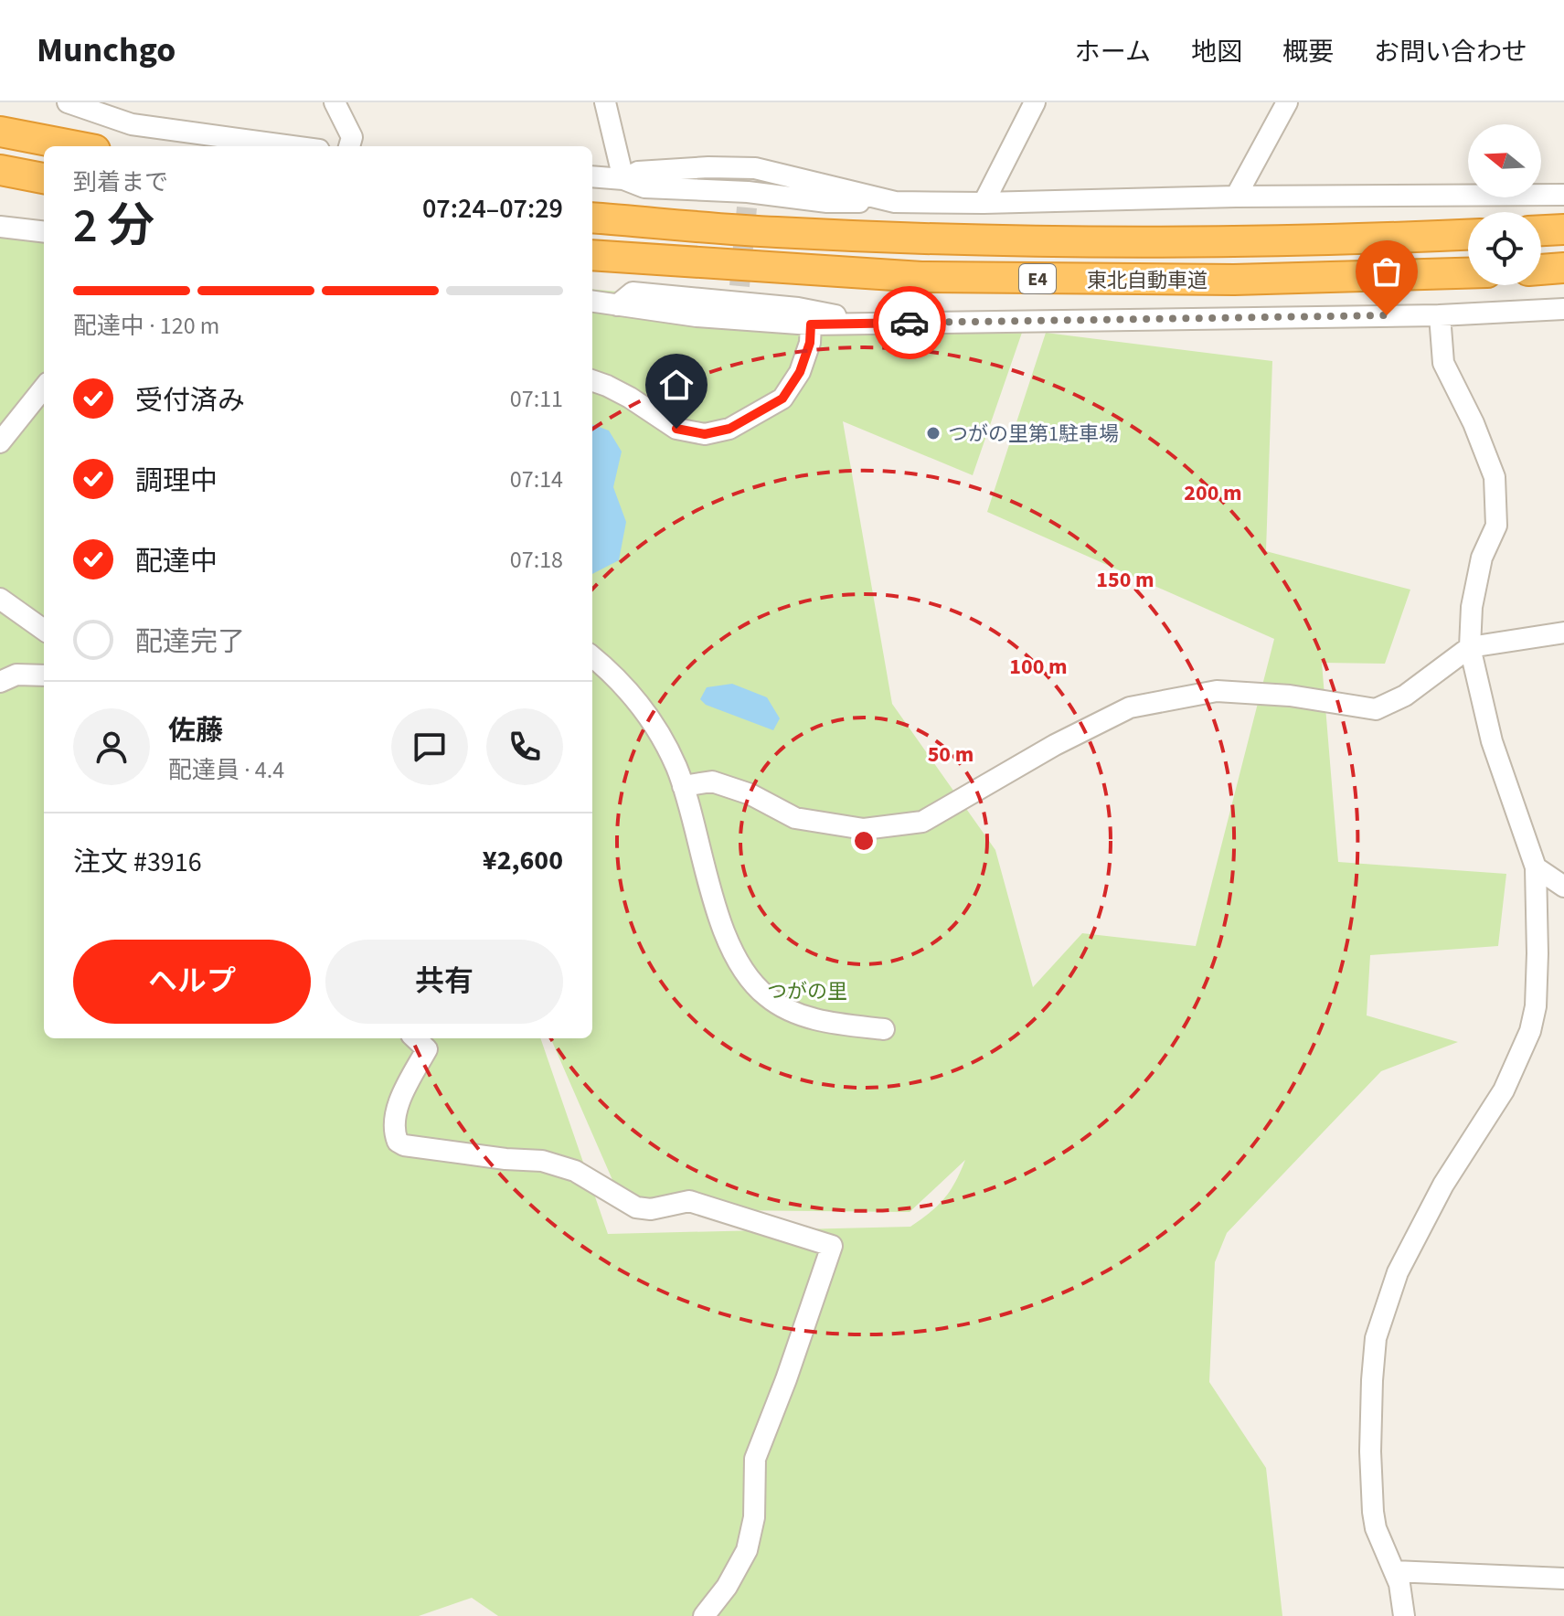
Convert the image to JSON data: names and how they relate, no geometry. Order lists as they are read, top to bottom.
{
  "streets": {
    "highway": ["E4", "東北自動車道"]
  },
  "parks": ["つがの里"],
  "places": ["つがの里第1駐車場"],
  "north": "left",
  "page": {
    "header": "Munchgo",
    "nav": [
      "ホーム",
      "地図",
      "概要",
      "お問い合わせ"
    ],
    "heading": ["2 分", "到着まで", "07:24–07:29"],
    "panel": [
      "佐藤",
      "配達員 · 4.4",
      "注文 #3916",
      "¥2,600"
    ],
    "bar": "配達中 · 120 m",
    "list": [
      ["受付済み", "07:11"],
      ["調理中", "07:14"],
      ["配達中", "07:18"],
      "配達完了"
    ],
    "buttons": ["ヘルプ", "共有"]
  },
  "rings": [
    "200 m",
    "150 m",
    "100 m",
    "50 m"
  ]
}
